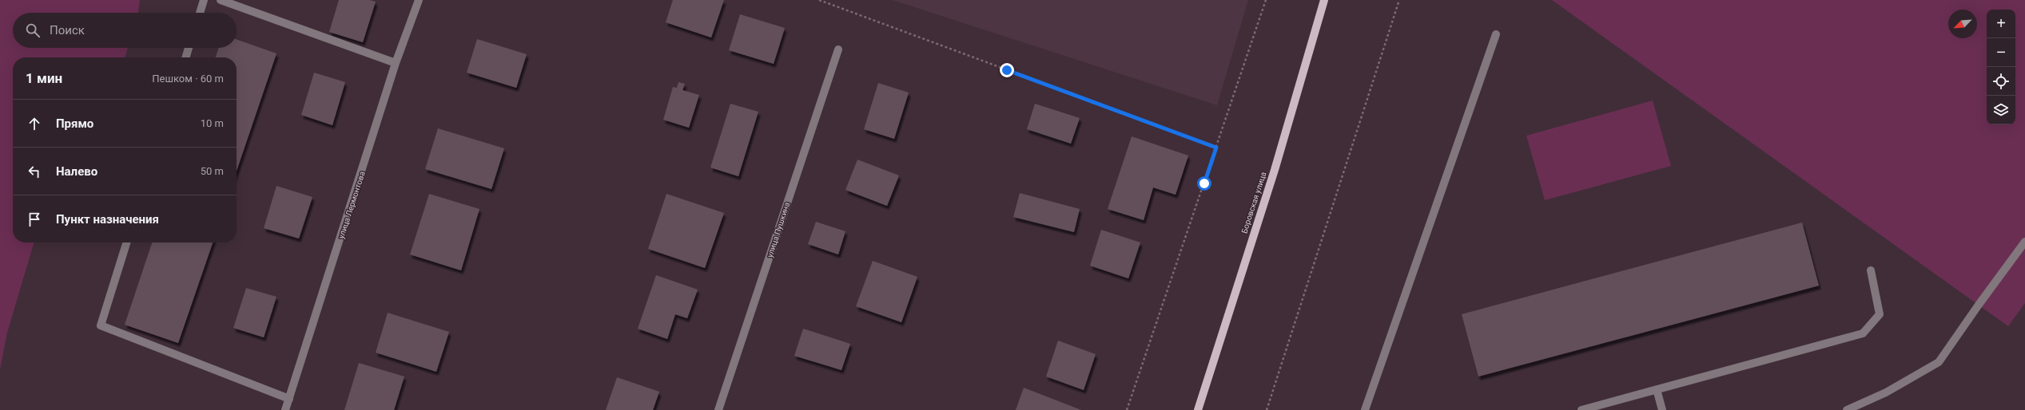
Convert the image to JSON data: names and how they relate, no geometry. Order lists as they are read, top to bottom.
{
  "streets": {
    "main road": ["Боровская улица"],
    "street": ["улица Лермонтова", "улица Пушкина"]
  },
  "north": "bottom left",
  "page": {
    "map_buttons": ["+", "−"],
    "search": "Поиск",
    "heading": ["1 мин", "Пешком · 60 m"],
    "list": [
      ["Прямо", "10 m"],
      ["Налево", "50 m"],
      "Пункт назначения"
    ]
  }
}
